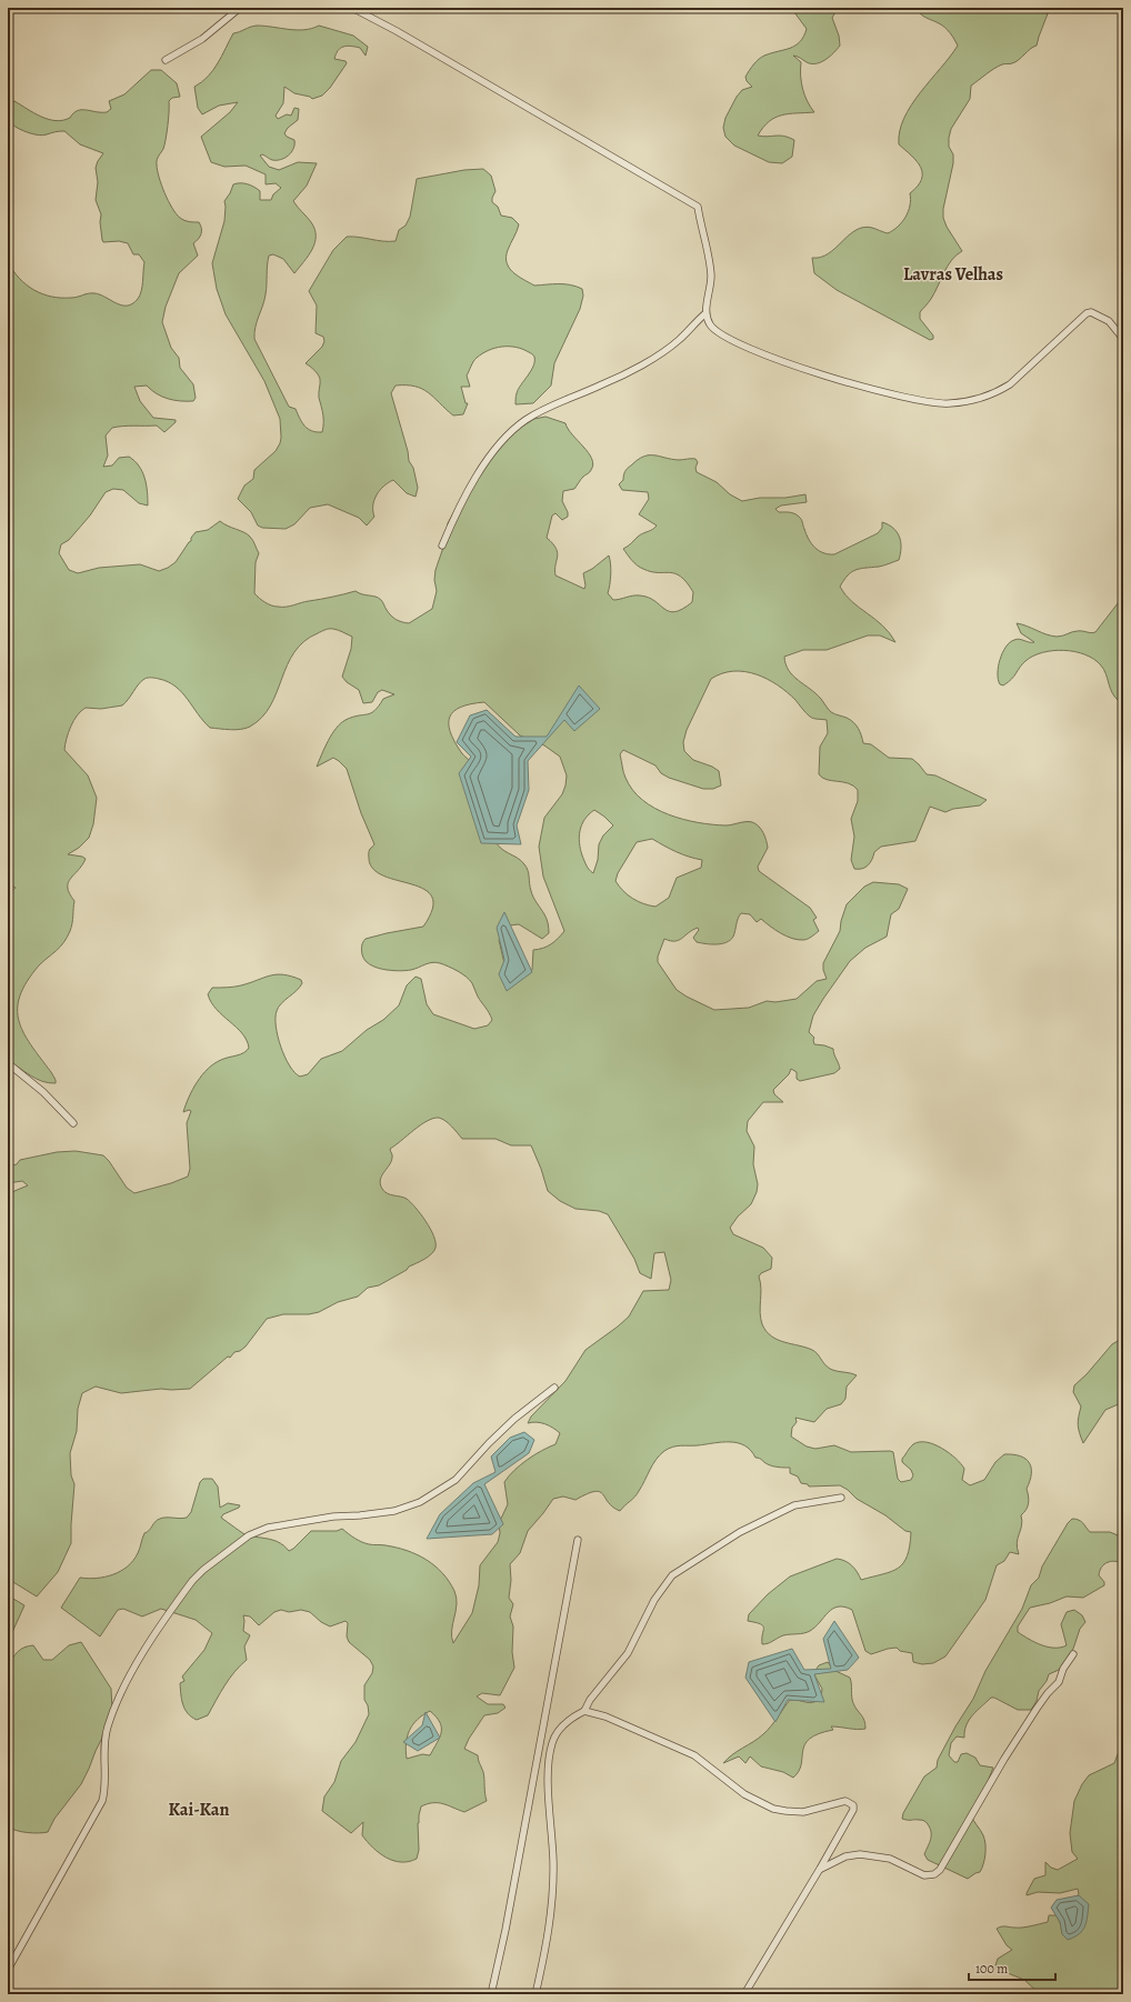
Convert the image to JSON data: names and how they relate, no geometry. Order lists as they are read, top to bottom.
{
  "districts": ["Lavras Velhas", "Kai-Kan"],
  "scale_bar": "100 m"
}
